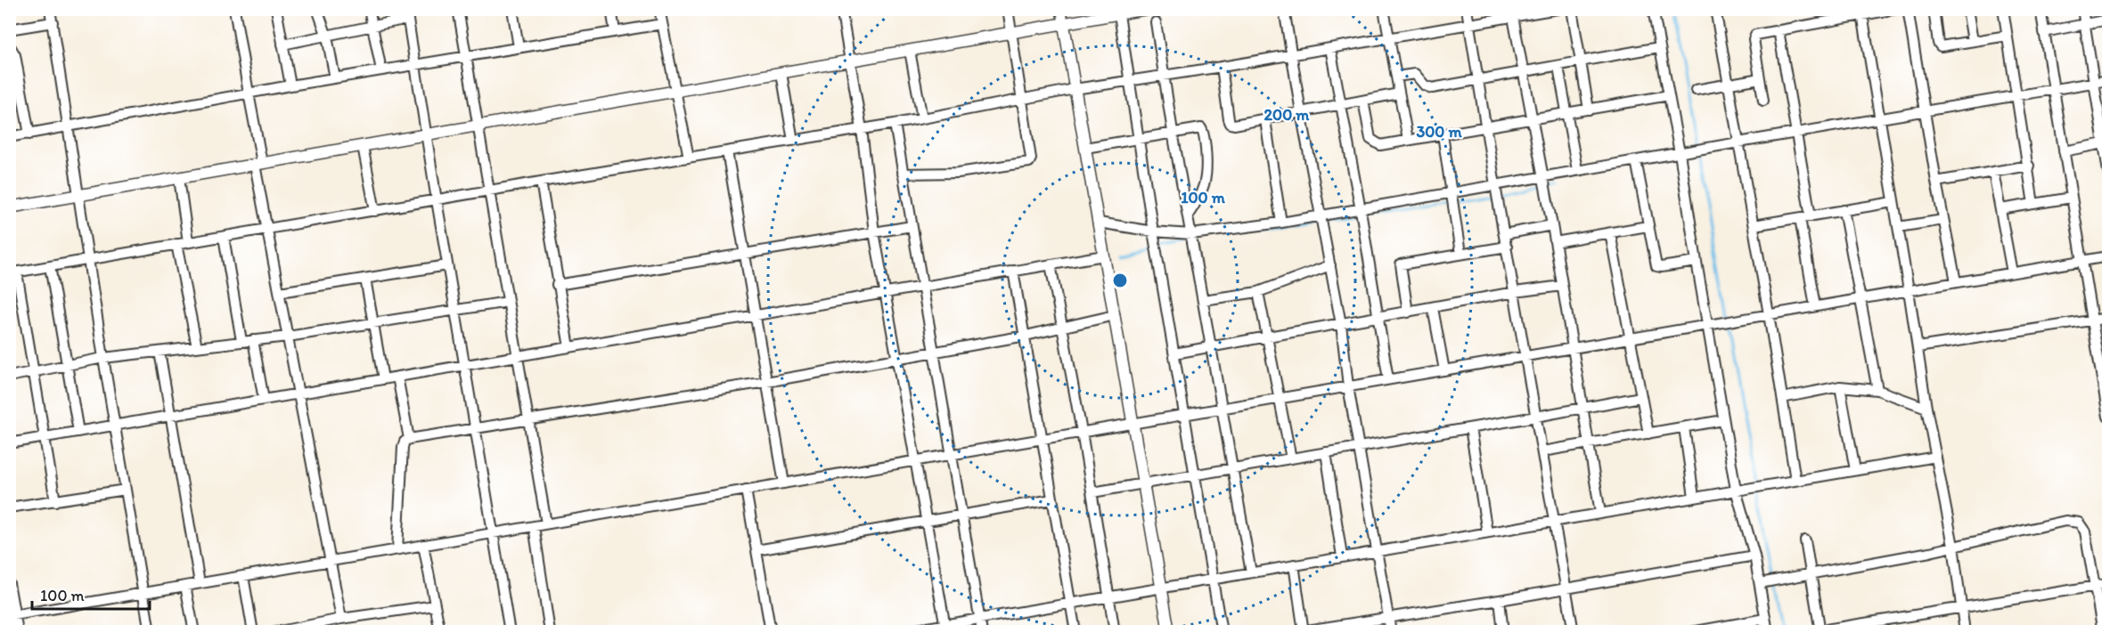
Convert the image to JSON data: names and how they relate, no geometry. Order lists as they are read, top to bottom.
{
  "scale_bar": "100 m",
  "rings": ["200 m", "300 m", "100 m"]
}
